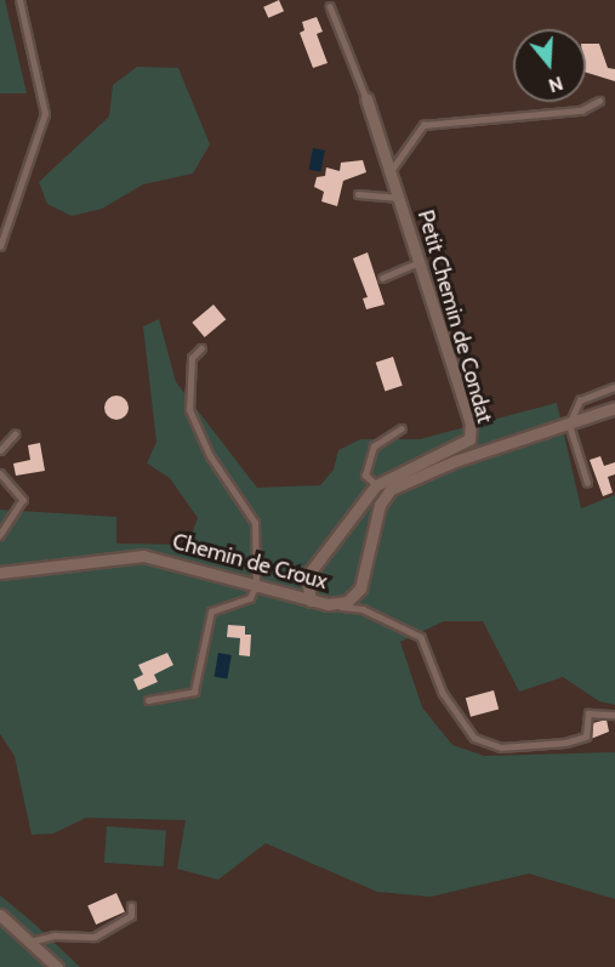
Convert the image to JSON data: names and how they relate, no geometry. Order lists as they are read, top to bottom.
{
  "streets": {
    "street": ["Petit Chemin de Condat", "Chemin de Croux"]
  },
  "crossings": [
    ["Petit Chemin de Condat", "Chemin de Croux"]
  ],
  "north": "bottom"
}
